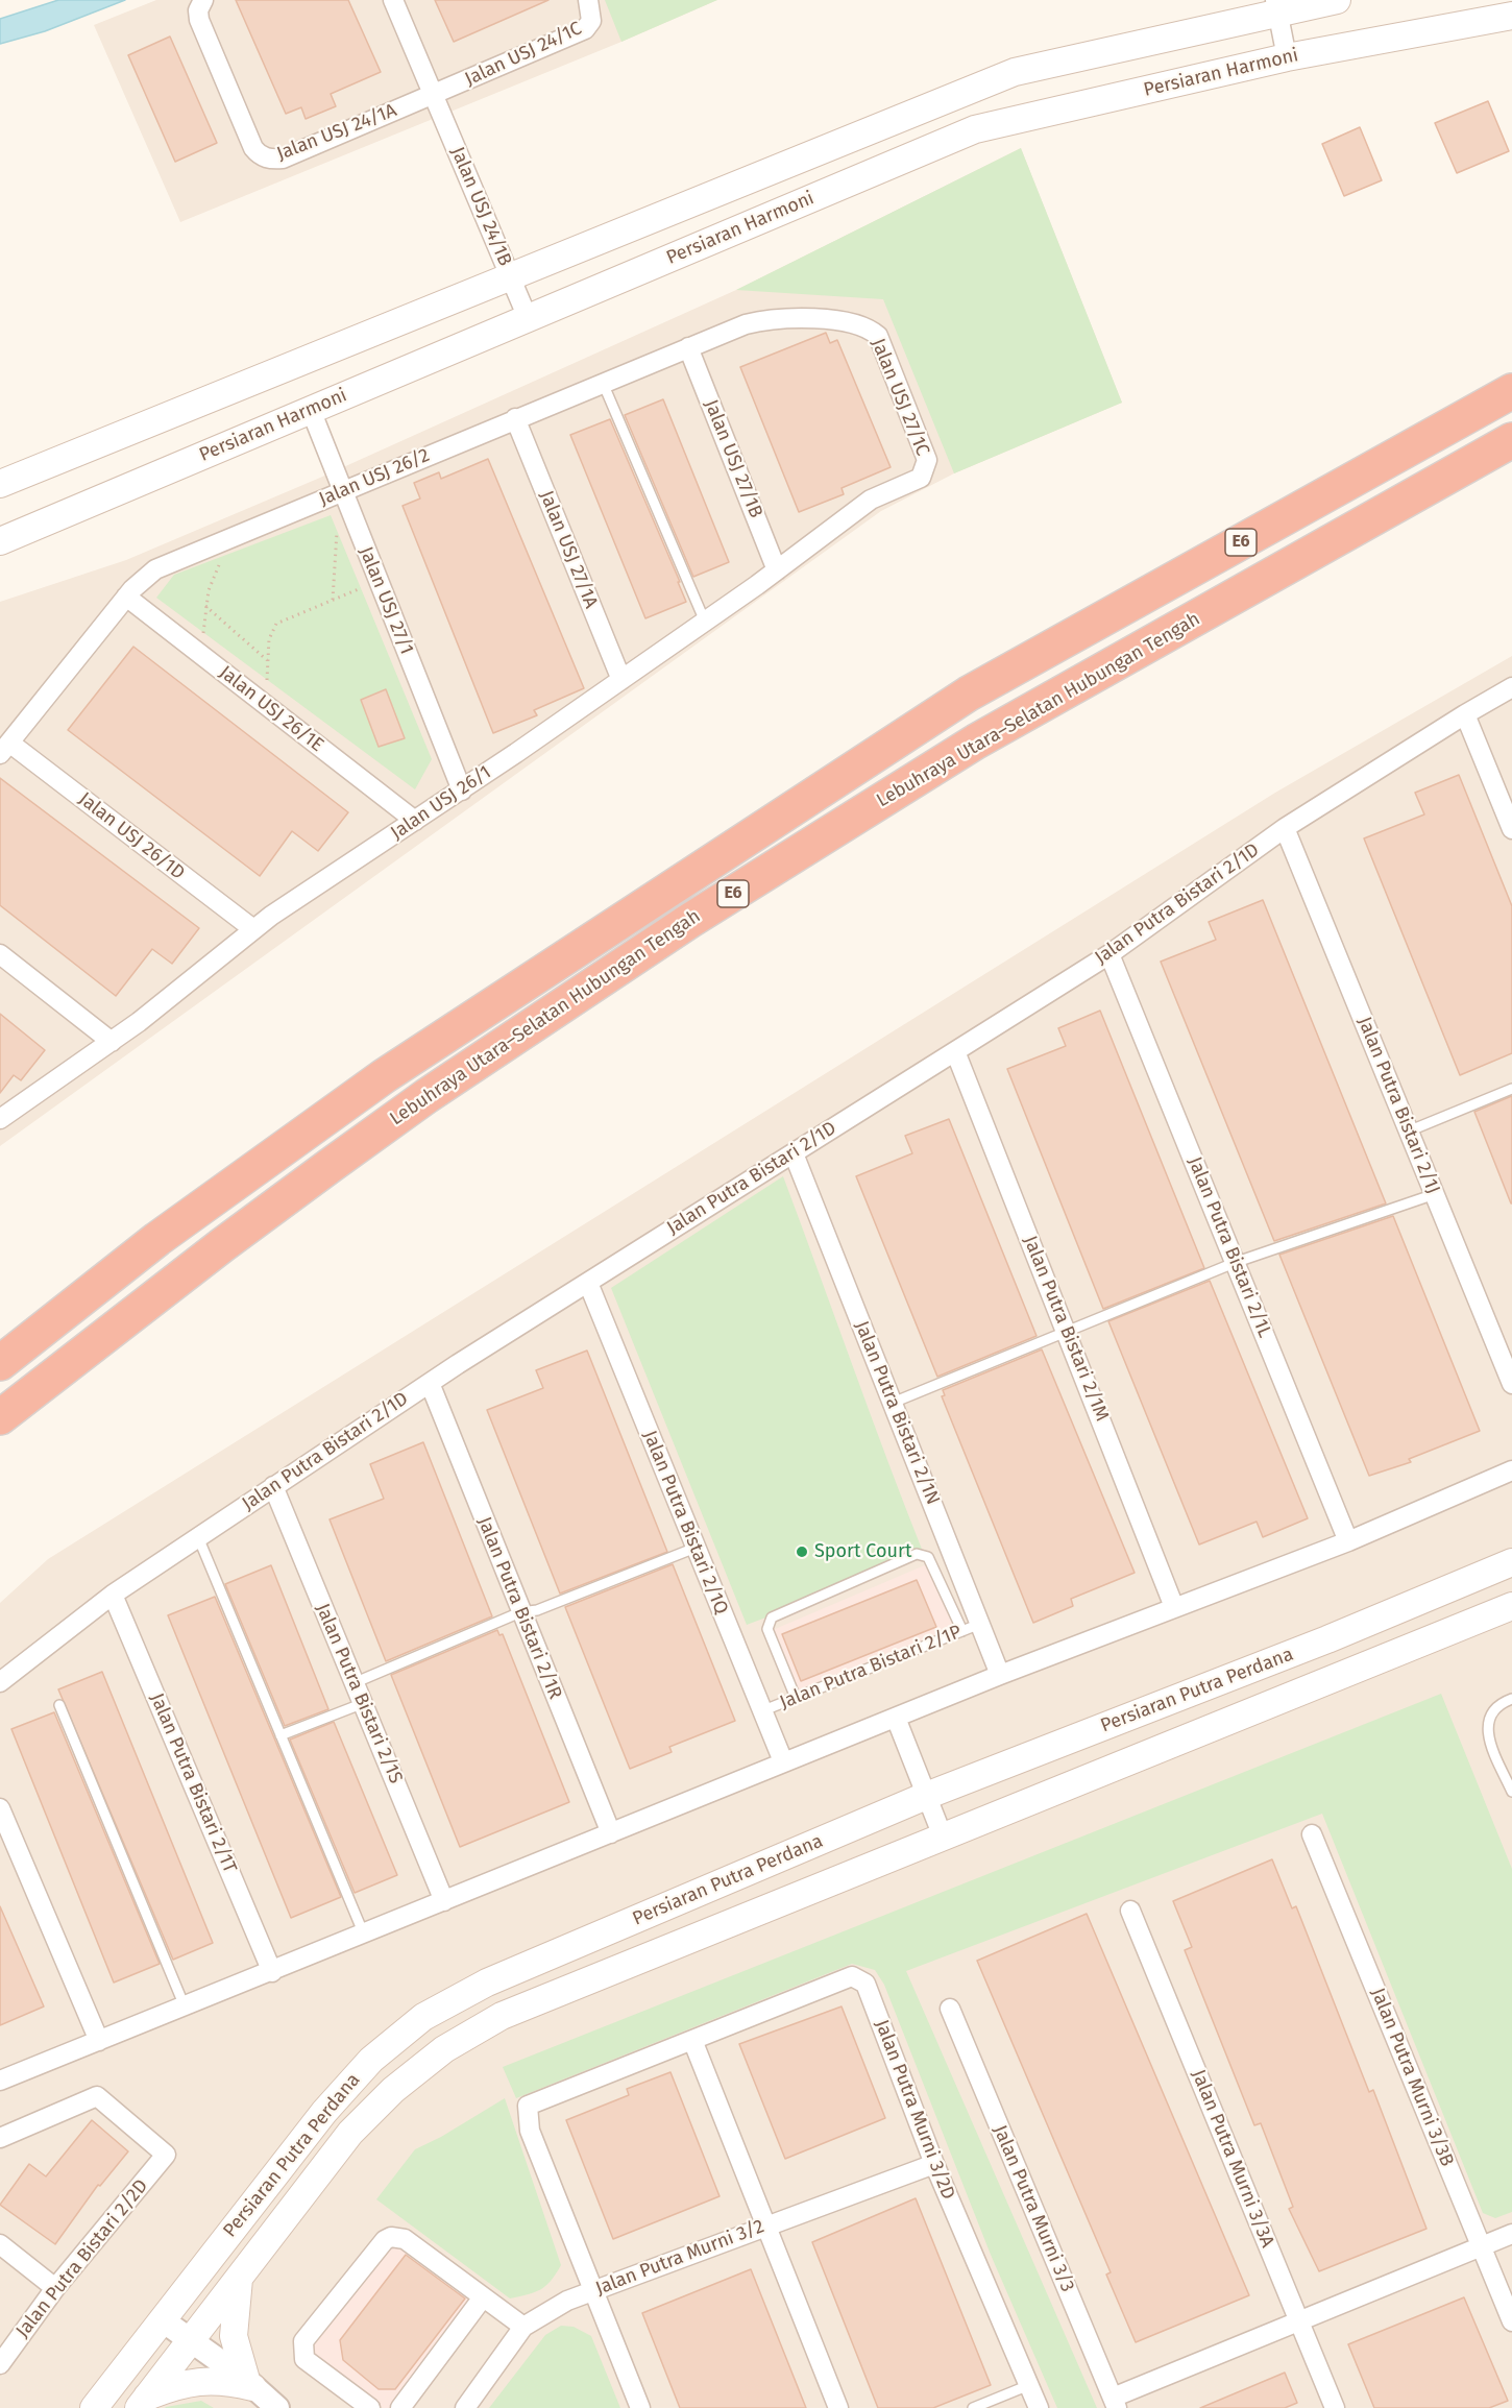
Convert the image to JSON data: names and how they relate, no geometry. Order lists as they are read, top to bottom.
{
  "streets": {
    "highway": ["E6", "Lebuhraya Utara–Selatan Hubungan Tengah"],
    "main road": ["Persiaran Harmoni", "Persiaran Putra Perdana"],
    "street": [
      "Jalan USJ 24/1C",
      "Jalan USJ 24/1A",
      "Jalan USJ 24/1B",
      "Jalan USJ 27/1C",
      "Jalan USJ 27/1B",
      "Jalan USJ 26/2",
      "Jalan USJ 27/1A",
      "Jalan USJ 27/1",
      "Jalan USJ 26/1E",
      "Jalan USJ 26/1",
      "Jalan USJ 26/1D",
      "Jalan Putra Bistari 2/1D",
      "Jalan Putra Bistari 2/1J",
      "Jalan Putra Bistari 2/1L",
      "Jalan Putra Bistari 2/1M",
      "Jalan Putra Bistari 2/1N",
      "Jalan Putra Bistari 2/1Q",
      "Jalan Putra Bistari 2/1R",
      "Jalan Putra Bistari 2/1S",
      "Jalan Putra Bistari 2/1T",
      "Jalan Putra Murni 3/3B",
      "Jalan Putra Murni 3/2D",
      "Jalan Putra Murni 3/3A",
      "Jalan Putra Murni 3/3",
      "Jalan Putra Murni 3/2",
      "Jalan Putra Bistari 2/2D"
    ],
    "lane": ["Jalan Putra Bistari 2/1P"]
  },
  "crossings": [
    ["Jalan USJ 24/1C", "Jalan USJ 24/1A"],
    ["Jalan USJ 24/1C", "Jalan USJ 24/1B"],
    ["Persiaran Harmoni", "Jalan USJ 24/1B"],
    ["Persiaran Harmoni", "Jalan USJ 27/1"],
    ["Jalan USJ 24/1A", "Jalan USJ 24/1B"],
    ["Jalan USJ 27/1C", "Jalan USJ 26/2"],
    ["Jalan USJ 27/1C", "Jalan USJ 26/1"],
    ["Jalan USJ 27/1B", "Jalan USJ 26/2"],
    ["Jalan USJ 27/1B", "Jalan USJ 26/1"],
    ["Jalan USJ 26/2", "Jalan USJ 27/1A"],
    ["Jalan USJ 26/2", "Jalan USJ 27/1"],
    ["Jalan USJ 26/2", "Jalan USJ 26/1E"],
    ["Jalan USJ 26/2", "Jalan USJ 26/1D"],
    ["Jalan USJ 27/1A", "Jalan USJ 26/1"],
    ["Jalan USJ 27/1", "Jalan USJ 26/1"],
    ["Jalan USJ 26/1E", "Jalan USJ 26/1"],
    ["Jalan USJ 26/1", "Jalan USJ 26/1D"],
    ["Jalan Putra Bistari 2/1D", "Jalan Putra Bistari 2/1J"],
    ["Jalan Putra Bistari 2/1D", "Jalan Putra Bistari 2/1L"],
    ["Jalan Putra Bistari 2/1D", "Jalan Putra Bistari 2/1M"],
    ["Jalan Putra Bistari 2/1D", "Jalan Putra Bistari 2/1N"],
    ["Jalan Putra Bistari 2/1D", "Jalan Putra Bistari 2/1Q"],
    ["Jalan Putra Bistari 2/1D", "Jalan Putra Bistari 2/1R"],
    ["Jalan Putra Bistari 2/1D", "Jalan Putra Bistari 2/1S"],
    ["Jalan Putra Bistari 2/1D", "Jalan Putra Bistari 2/1T"],
    ["Jalan Putra Bistari 2/1N", "Jalan Putra Bistari 2/1P"],
    ["Jalan Putra Bistari 2/1Q", "Jalan Putra Bistari 2/1P"],
    ["Jalan Putra Murni 3/2D", "Jalan Putra Murni 3/2"]
  ],
  "places": ["Sport Court"]
}
